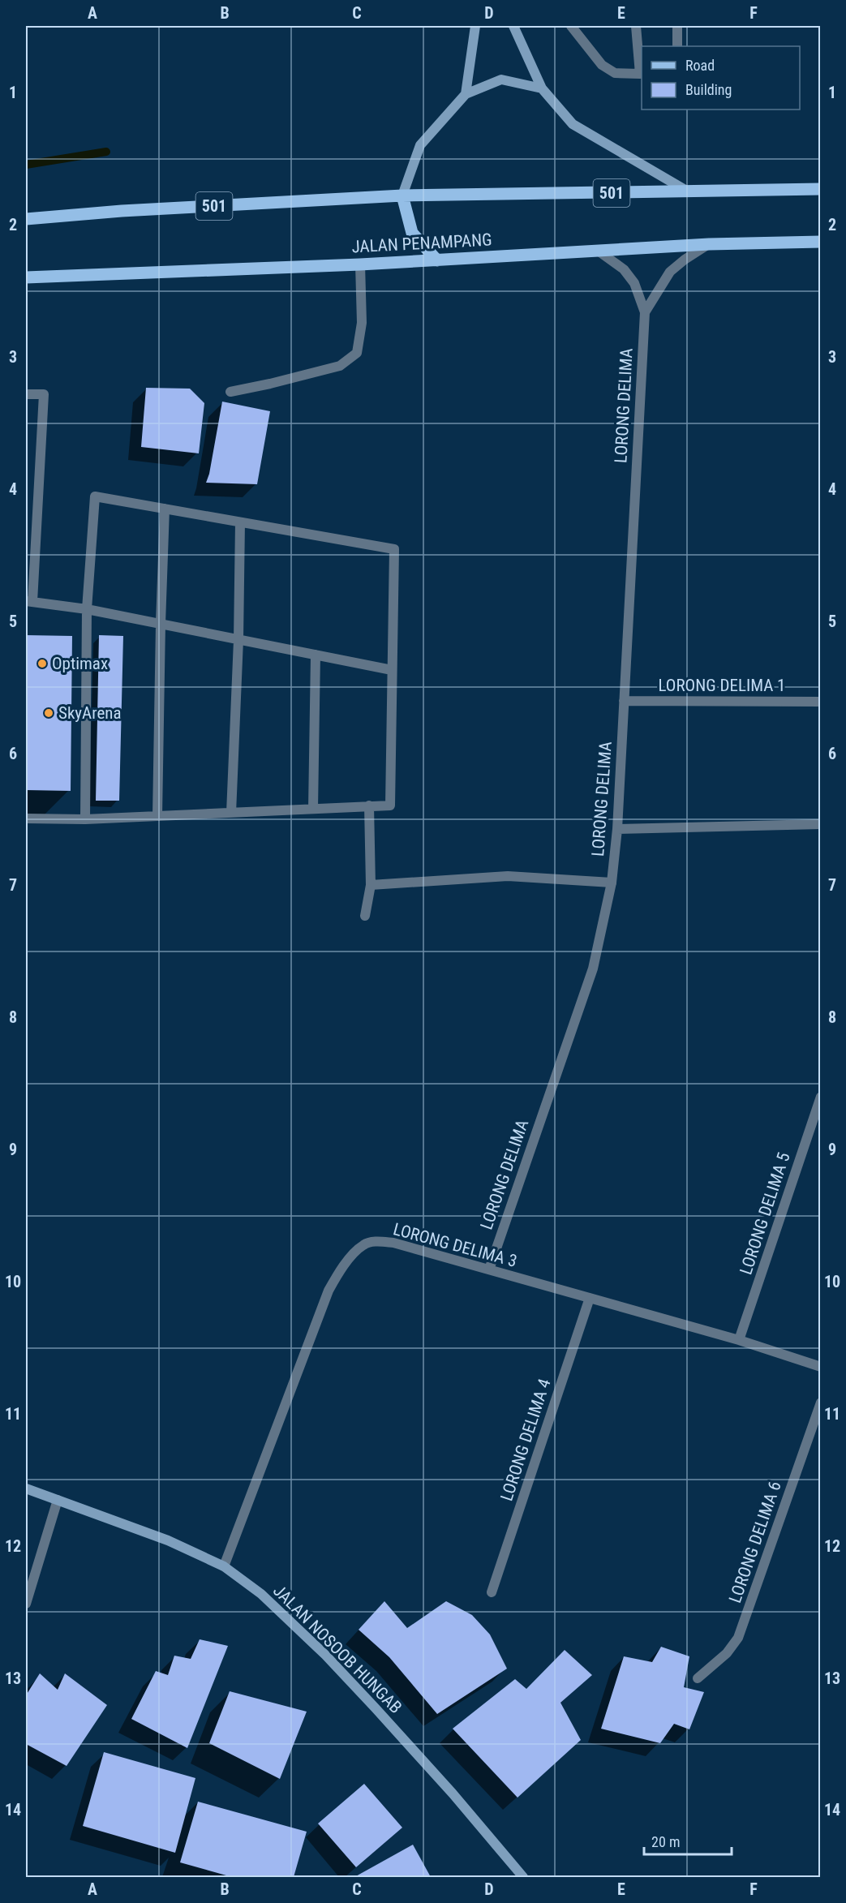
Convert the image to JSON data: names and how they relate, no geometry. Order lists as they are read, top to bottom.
{
  "streets": {
    "main road": ["501", "JALAN PENAMPANG", "JALAN NOSOOB HUNGAB"],
    "street": [
      "LORONG DELIMA",
      "LORONG DELIMA 1",
      "LORONG DELIMA 5",
      "LORONG DELIMA 3",
      "LORONG DELIMA 4",
      "LORONG DELIMA 6"
    ]
  },
  "crossings": [
    ["JALAN PENAMPANG", "LORONG DELIMA"],
    ["LORONG DELIMA", "LORONG DELIMA 1"],
    ["LORONG DELIMA", "LORONG DELIMA 3"],
    ["LORONG DELIMA 5", "LORONG DELIMA 3"],
    ["LORONG DELIMA 3", "LORONG DELIMA 4"],
    ["LORONG DELIMA 3", "JALAN NOSOOB HUNGAB"]
  ],
  "places": ["Optimax", "SkyArena"],
  "legend": ["Road", "Building"],
  "scale_bar": "20 m",
  "grid": {
    "columns": [
      "A",
      "B",
      "C",
      "D",
      "E",
      "F"
    ],
    "rows": [
      "1",
      "2",
      "3",
      "4",
      "5",
      "6",
      "7",
      "8",
      "9",
      "10",
      "11",
      "12",
      "13",
      "14"
    ]
  }
}
